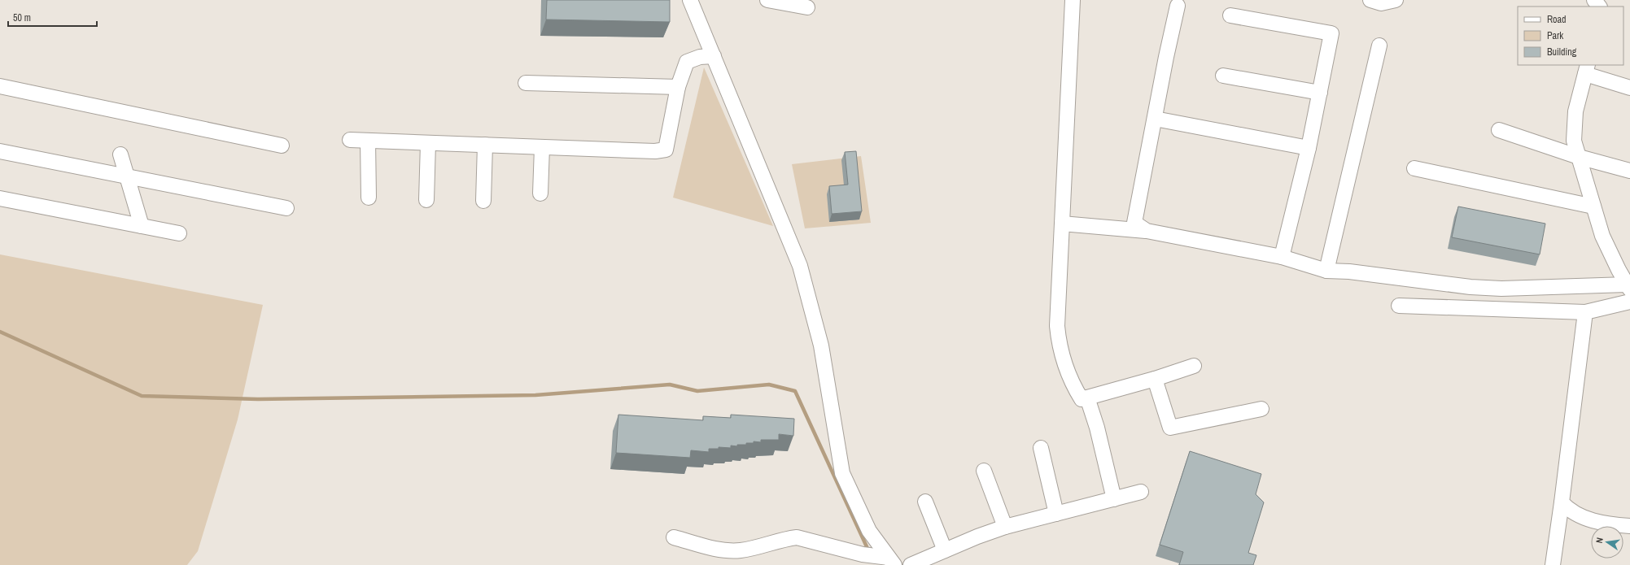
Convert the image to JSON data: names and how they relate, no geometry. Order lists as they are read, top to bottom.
{
  "legend": ["Road", "Park", "Building"],
  "scale_bar": "50 m",
  "north": "left"
}
